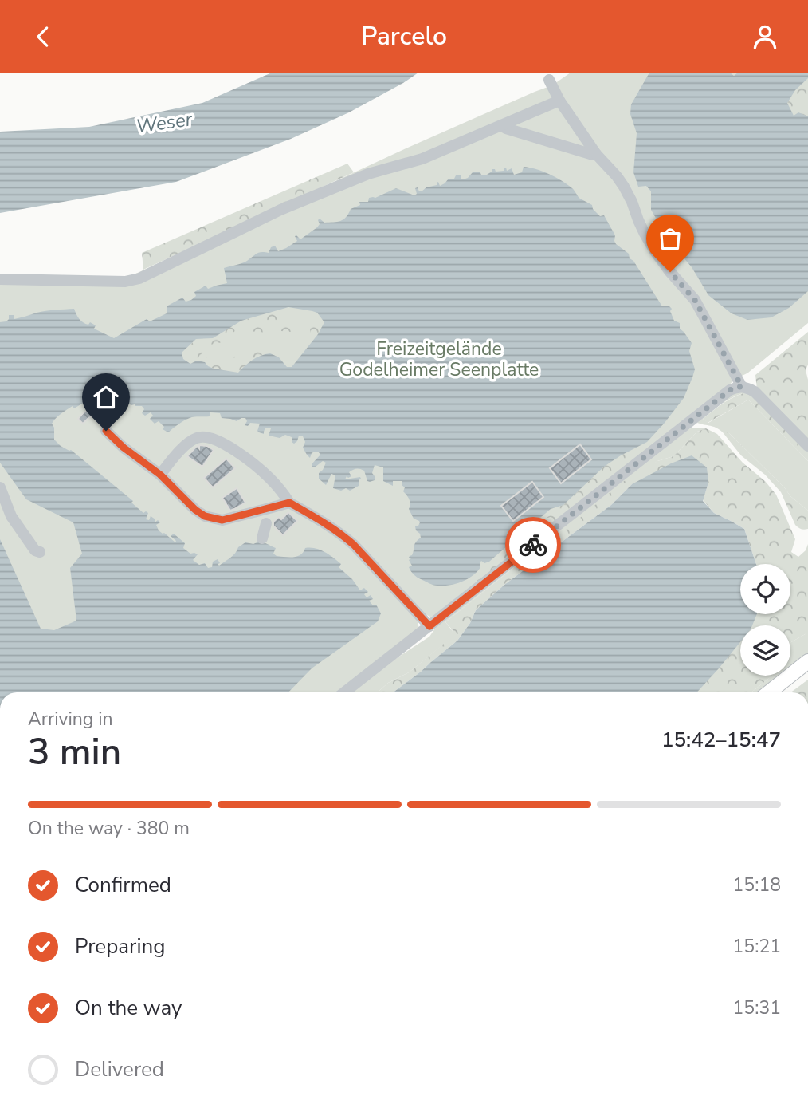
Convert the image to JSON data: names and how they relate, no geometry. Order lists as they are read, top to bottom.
{
  "water": ["Weser"],
  "parks": ["Freizeitgelände Godelheimer Seenplatte"],
  "page": {
    "header": "Parcelo",
    "heading": ["3 min", "Arriving in", "15:42–15:47"],
    "bar": "On the way · 380 m",
    "list": [
      ["Confirmed", "15:18"],
      ["Preparing", "15:21"],
      ["On the way", "15:31"],
      "Delivered"
    ]
  }
}
